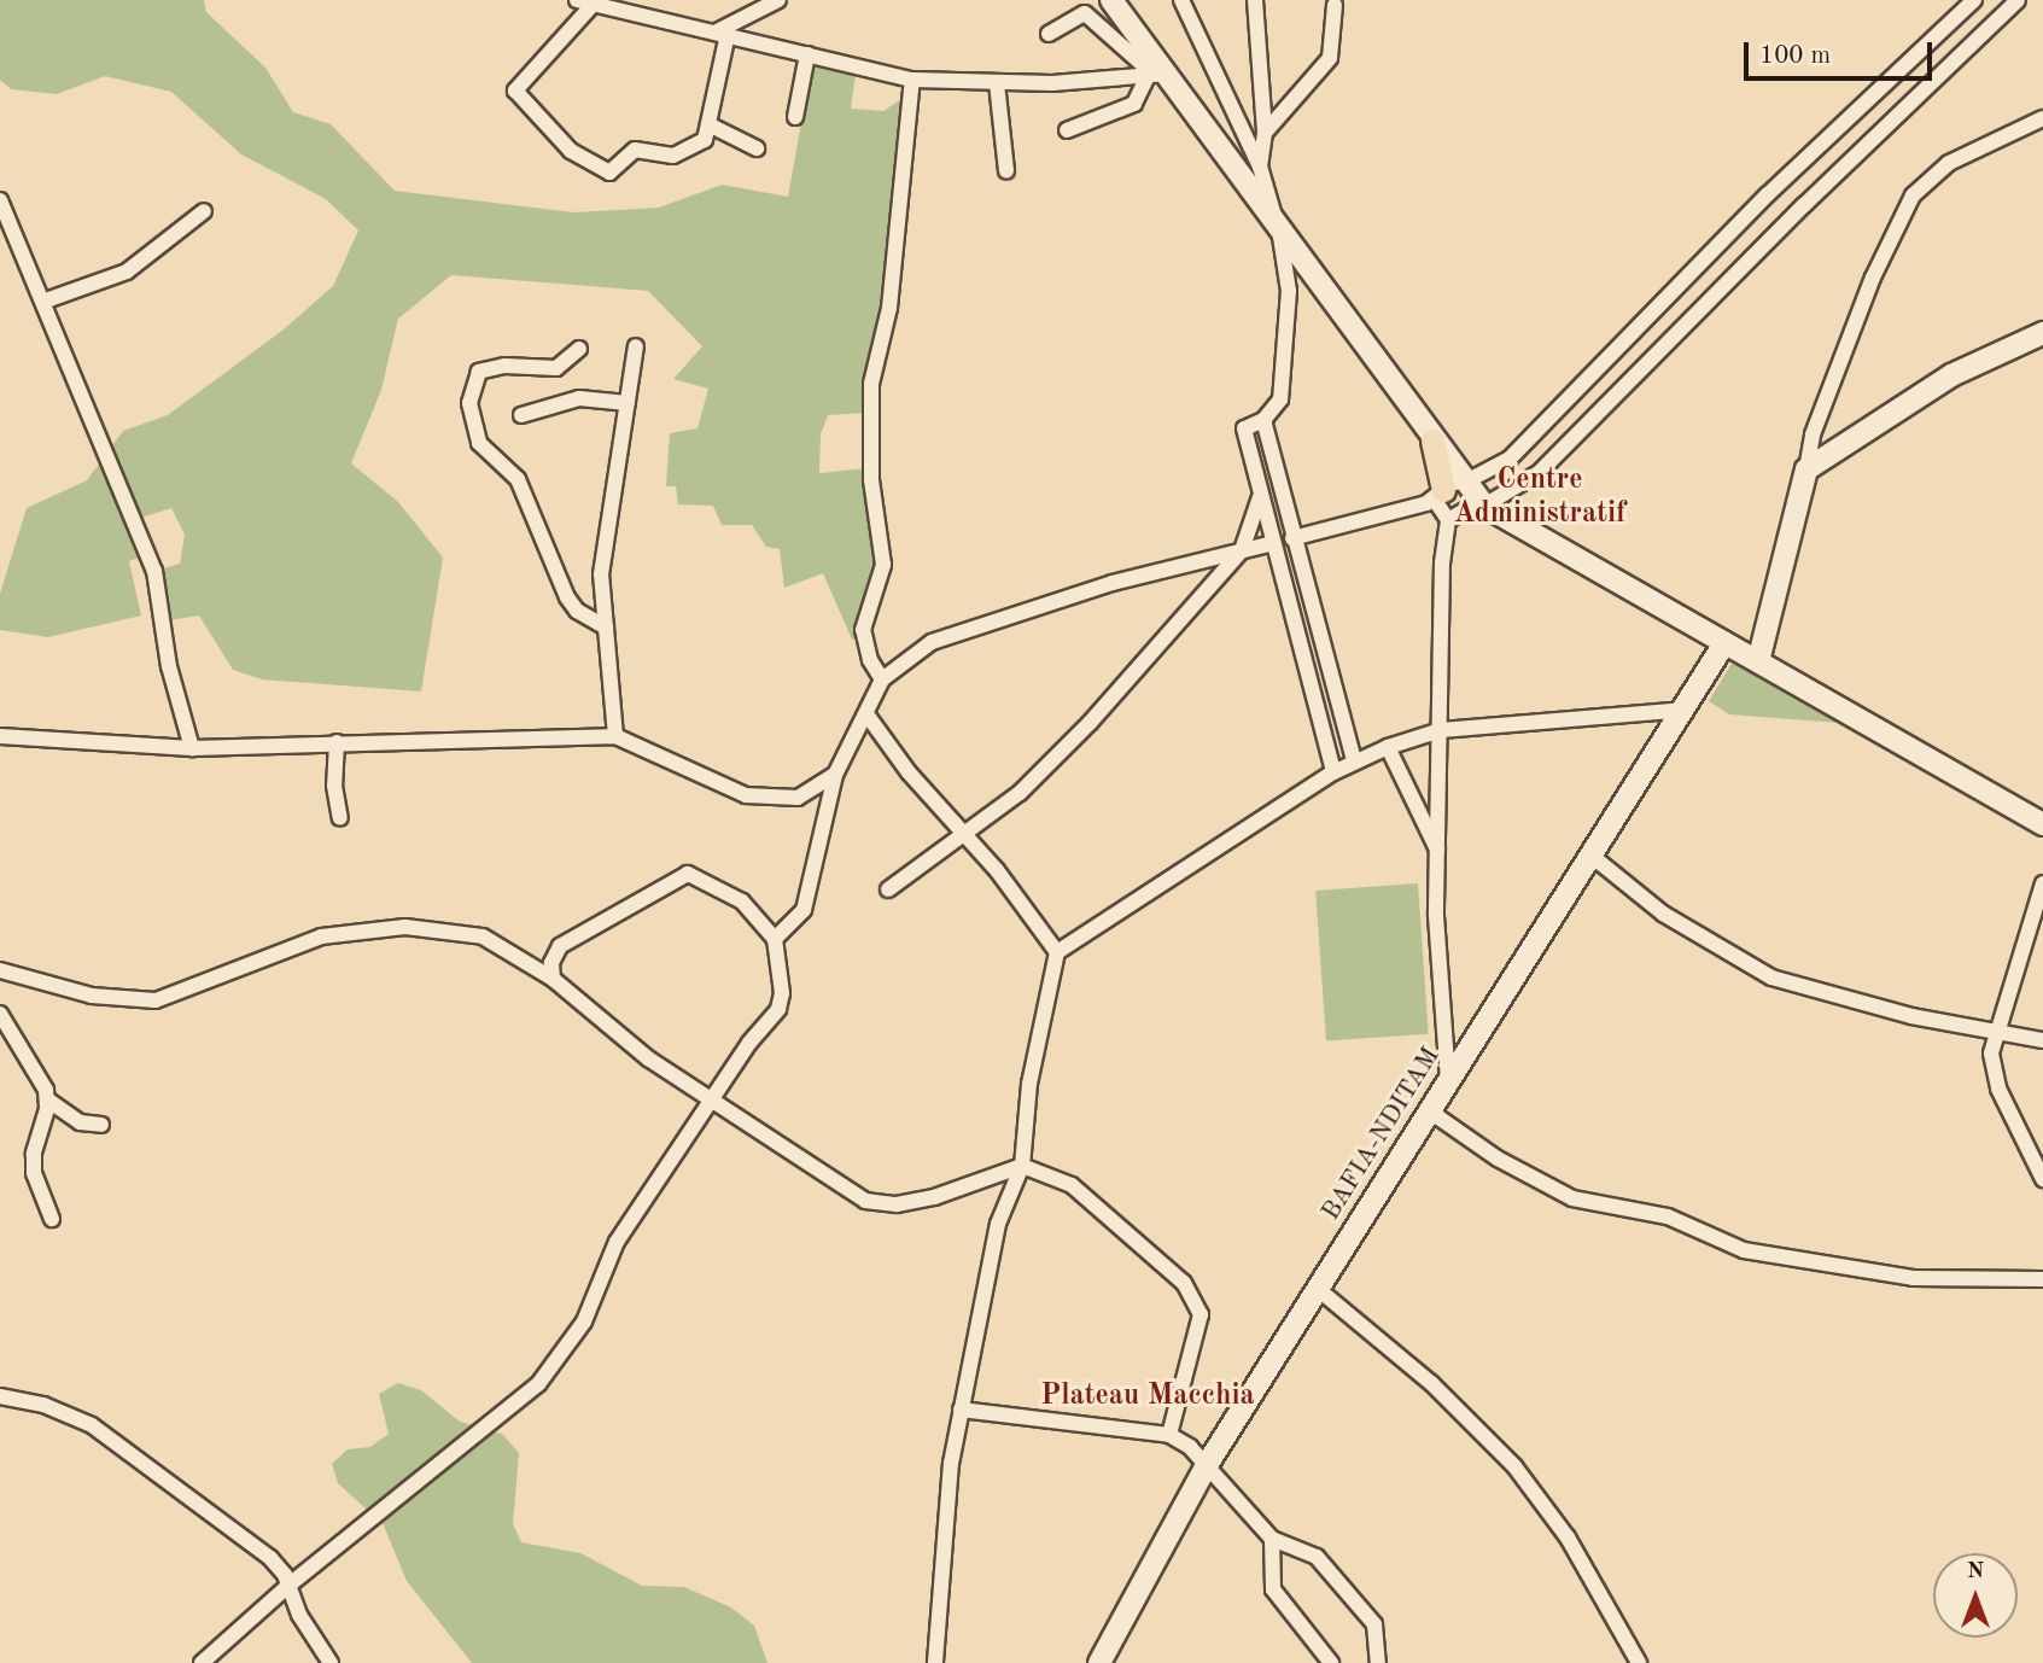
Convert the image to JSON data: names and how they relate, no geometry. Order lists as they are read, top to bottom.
{
  "streets": {
    "main road": ["BAFIA-NDITAM"]
  },
  "districts": ["Centre Administratif", "Plateau Macchia"],
  "scale_bar": "100 m",
  "north": "top"
}
